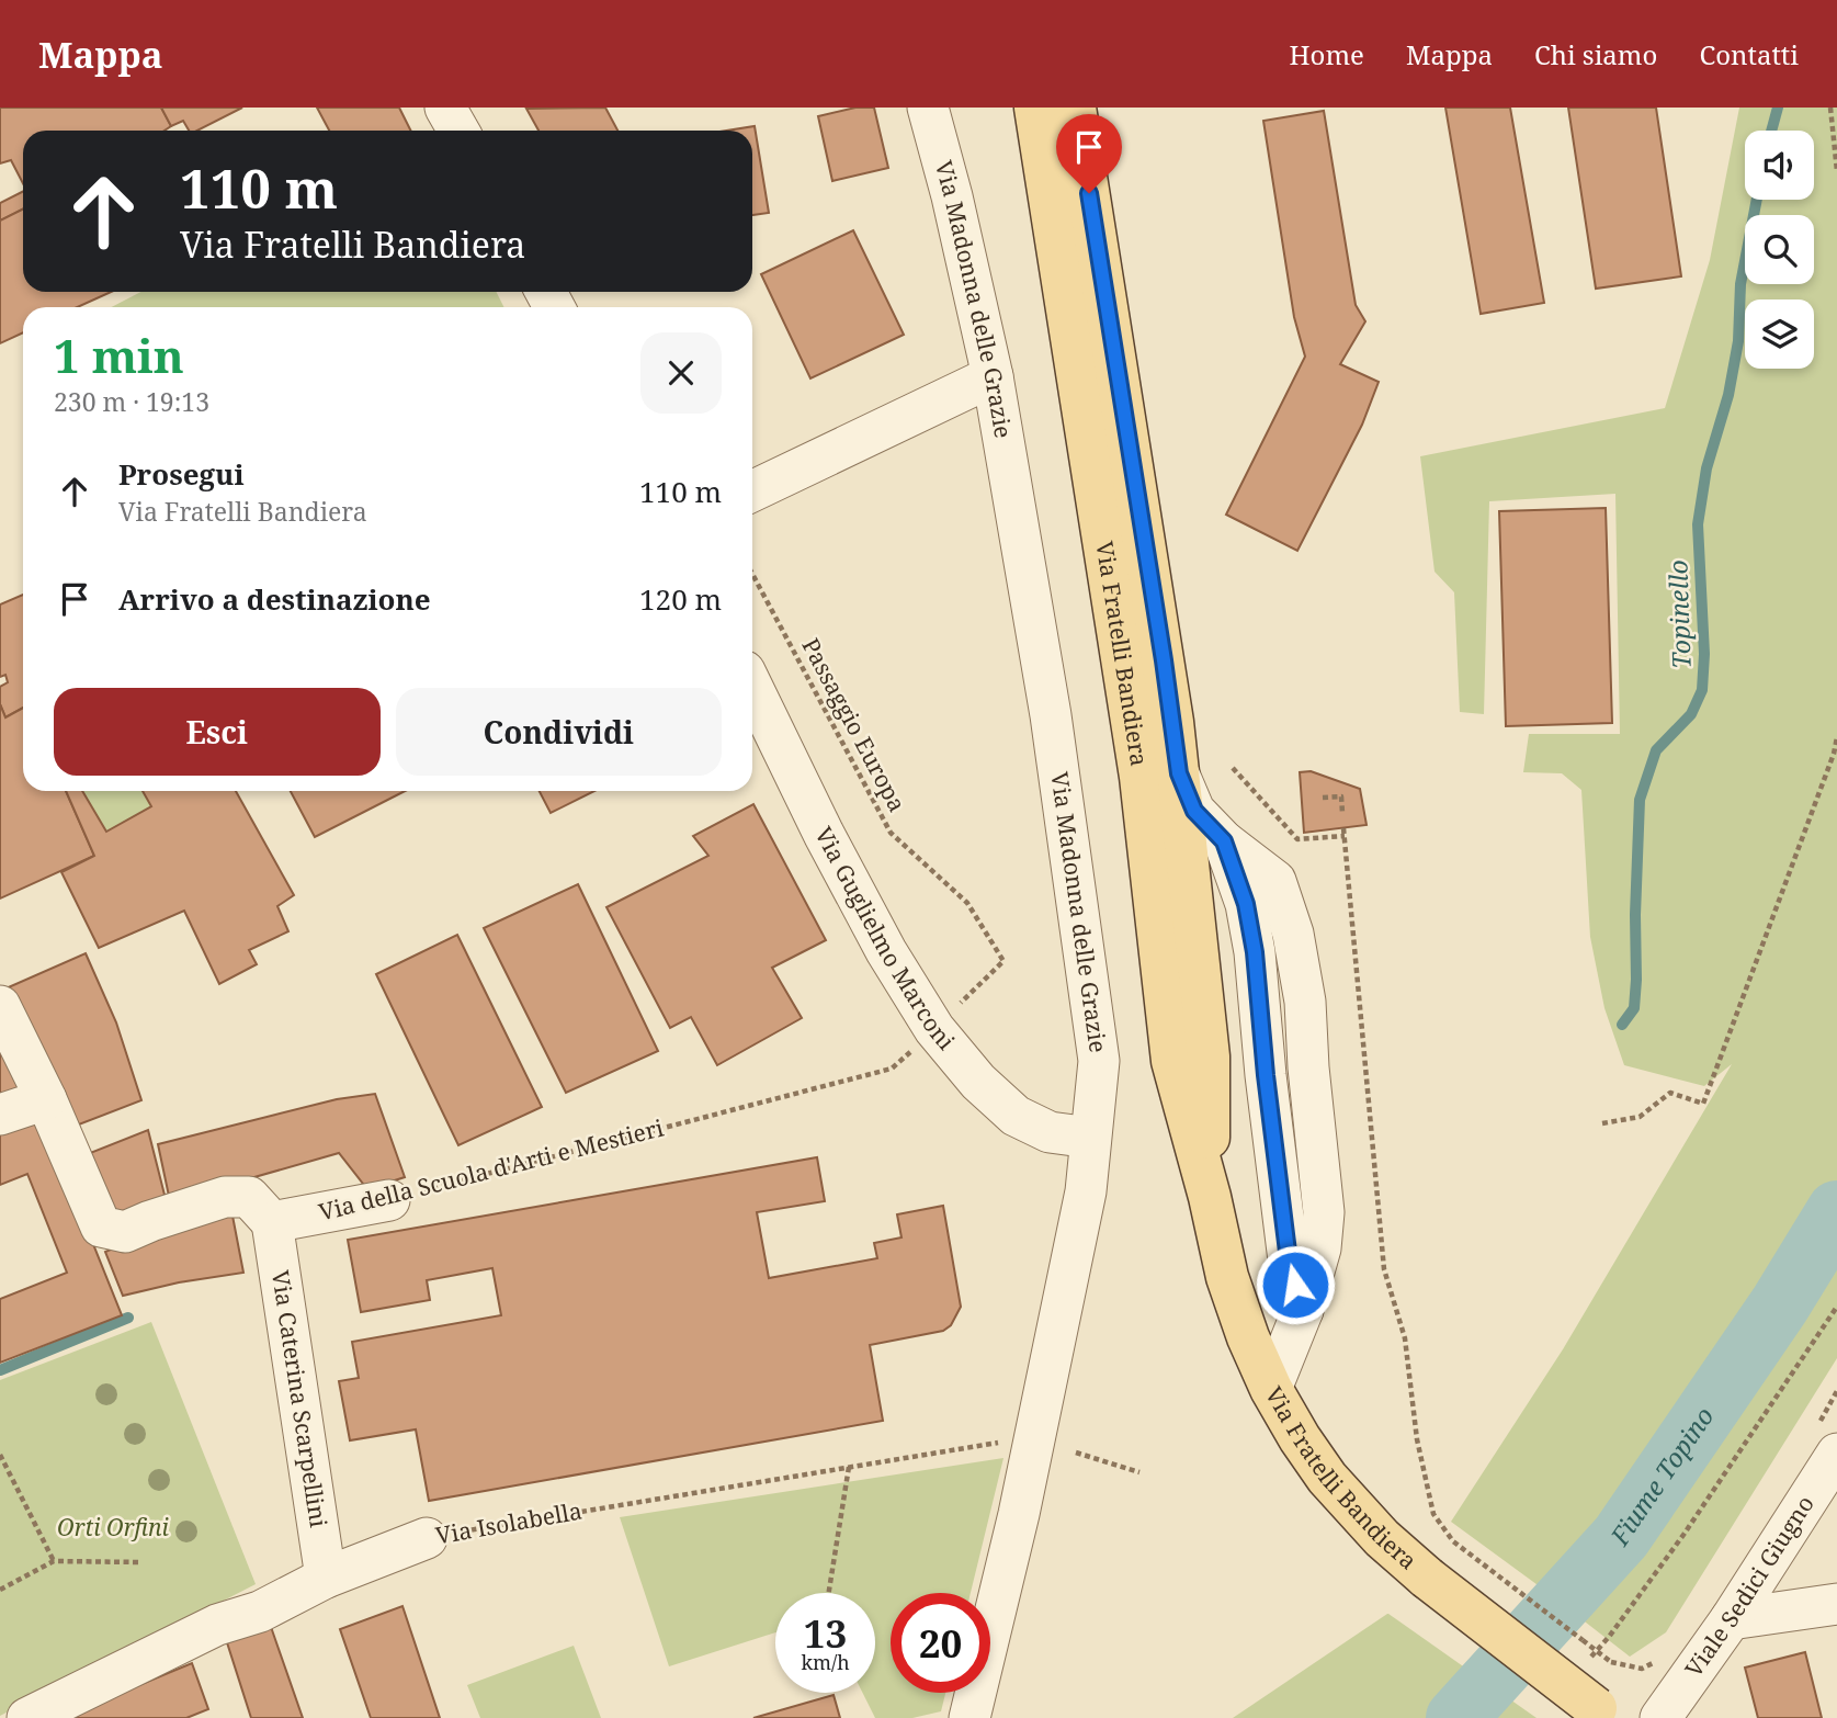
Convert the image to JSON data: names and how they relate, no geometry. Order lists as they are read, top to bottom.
{
  "streets": {
    "main road": ["Via Fratelli Bandiera"],
    "street": [
      "Via Madonna delle Grazie",
      "Via Guglielmo Marconi",
      "Via della Scuola d'Arti e Mestieri",
      "Via Caterina Scarpellini",
      "Via Isolabella",
      "Viale Sedici Giugno"
    ],
    "path": ["Passaggio Europa"]
  },
  "crossings": [
    ["Via Madonna delle Grazie", "Via Guglielmo Marconi"],
    ["Passaggio Europa", "Via Guglielmo Marconi"],
    ["Passaggio Europa", "Via della Scuola d'Arti e Mestieri"],
    ["Via Guglielmo Marconi", "Via della Scuola d'Arti e Mestieri"],
    ["Via della Scuola d'Arti e Mestieri", "Via Caterina Scarpellini"],
    ["Via Caterina Scarpellini", "Via Isolabella"]
  ],
  "water": ["Topinello", "Fiume Topino"],
  "parks": ["Orti Orfini"],
  "page": {
    "header": "Mappa",
    "nav": [
      "Home",
      "Mappa",
      "Chi siamo",
      "Contatti"
    ],
    "turn": ["110 m", "Via Fratelli Bandiera"],
    "heading": ["1 min", "230 m · 19:13"],
    "list": [
      {
        "name": "Prosegui",
        "note": "Via Fratelli Bandiera",
        "value": "110 m"
      },
      {
        "name": "Arrivo a destinazione",
        "value": "120 m"
      }
    ],
    "buttons": ["Esci", "Condividi"],
    "speed": "13 km/h",
    "limit": "20"
  }
}
